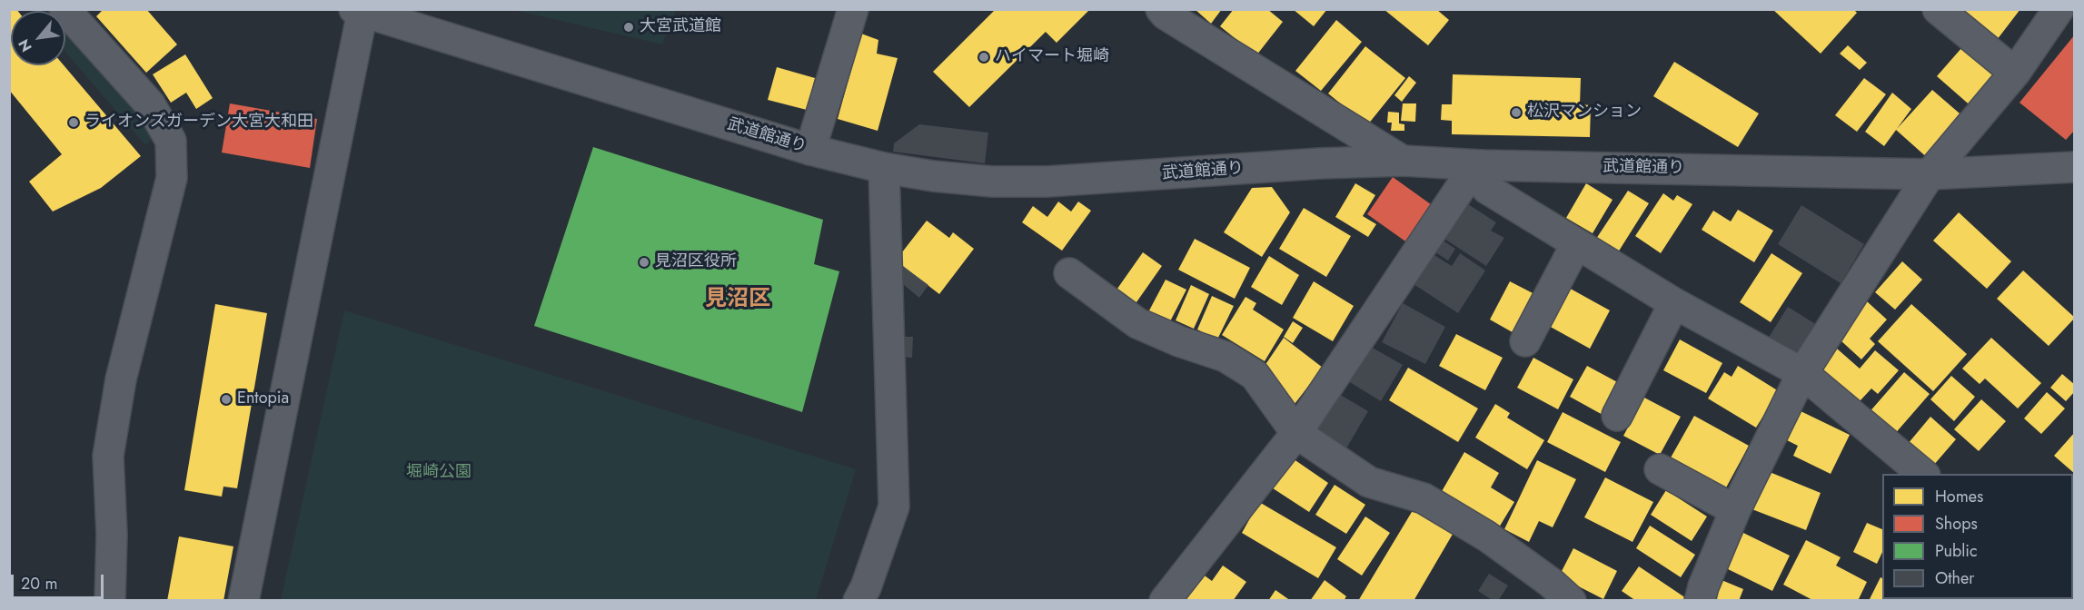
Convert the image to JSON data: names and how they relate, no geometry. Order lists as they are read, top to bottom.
{
  "streets": {
    "street": ["武道館通り"]
  },
  "districts": ["見沼区"],
  "parks": ["堀崎公園"],
  "places": [
    "大宮武道館",
    "ハイマート堀崎",
    "松沢マンション",
    "ライオンズガーデン大宮大和田",
    "見沼区役所",
    "Entopia"
  ],
  "legend": [
    "Homes",
    "Shops",
    "Public",
    "Other"
  ],
  "scale_bar": "20 m",
  "north": "bottom left"
}
